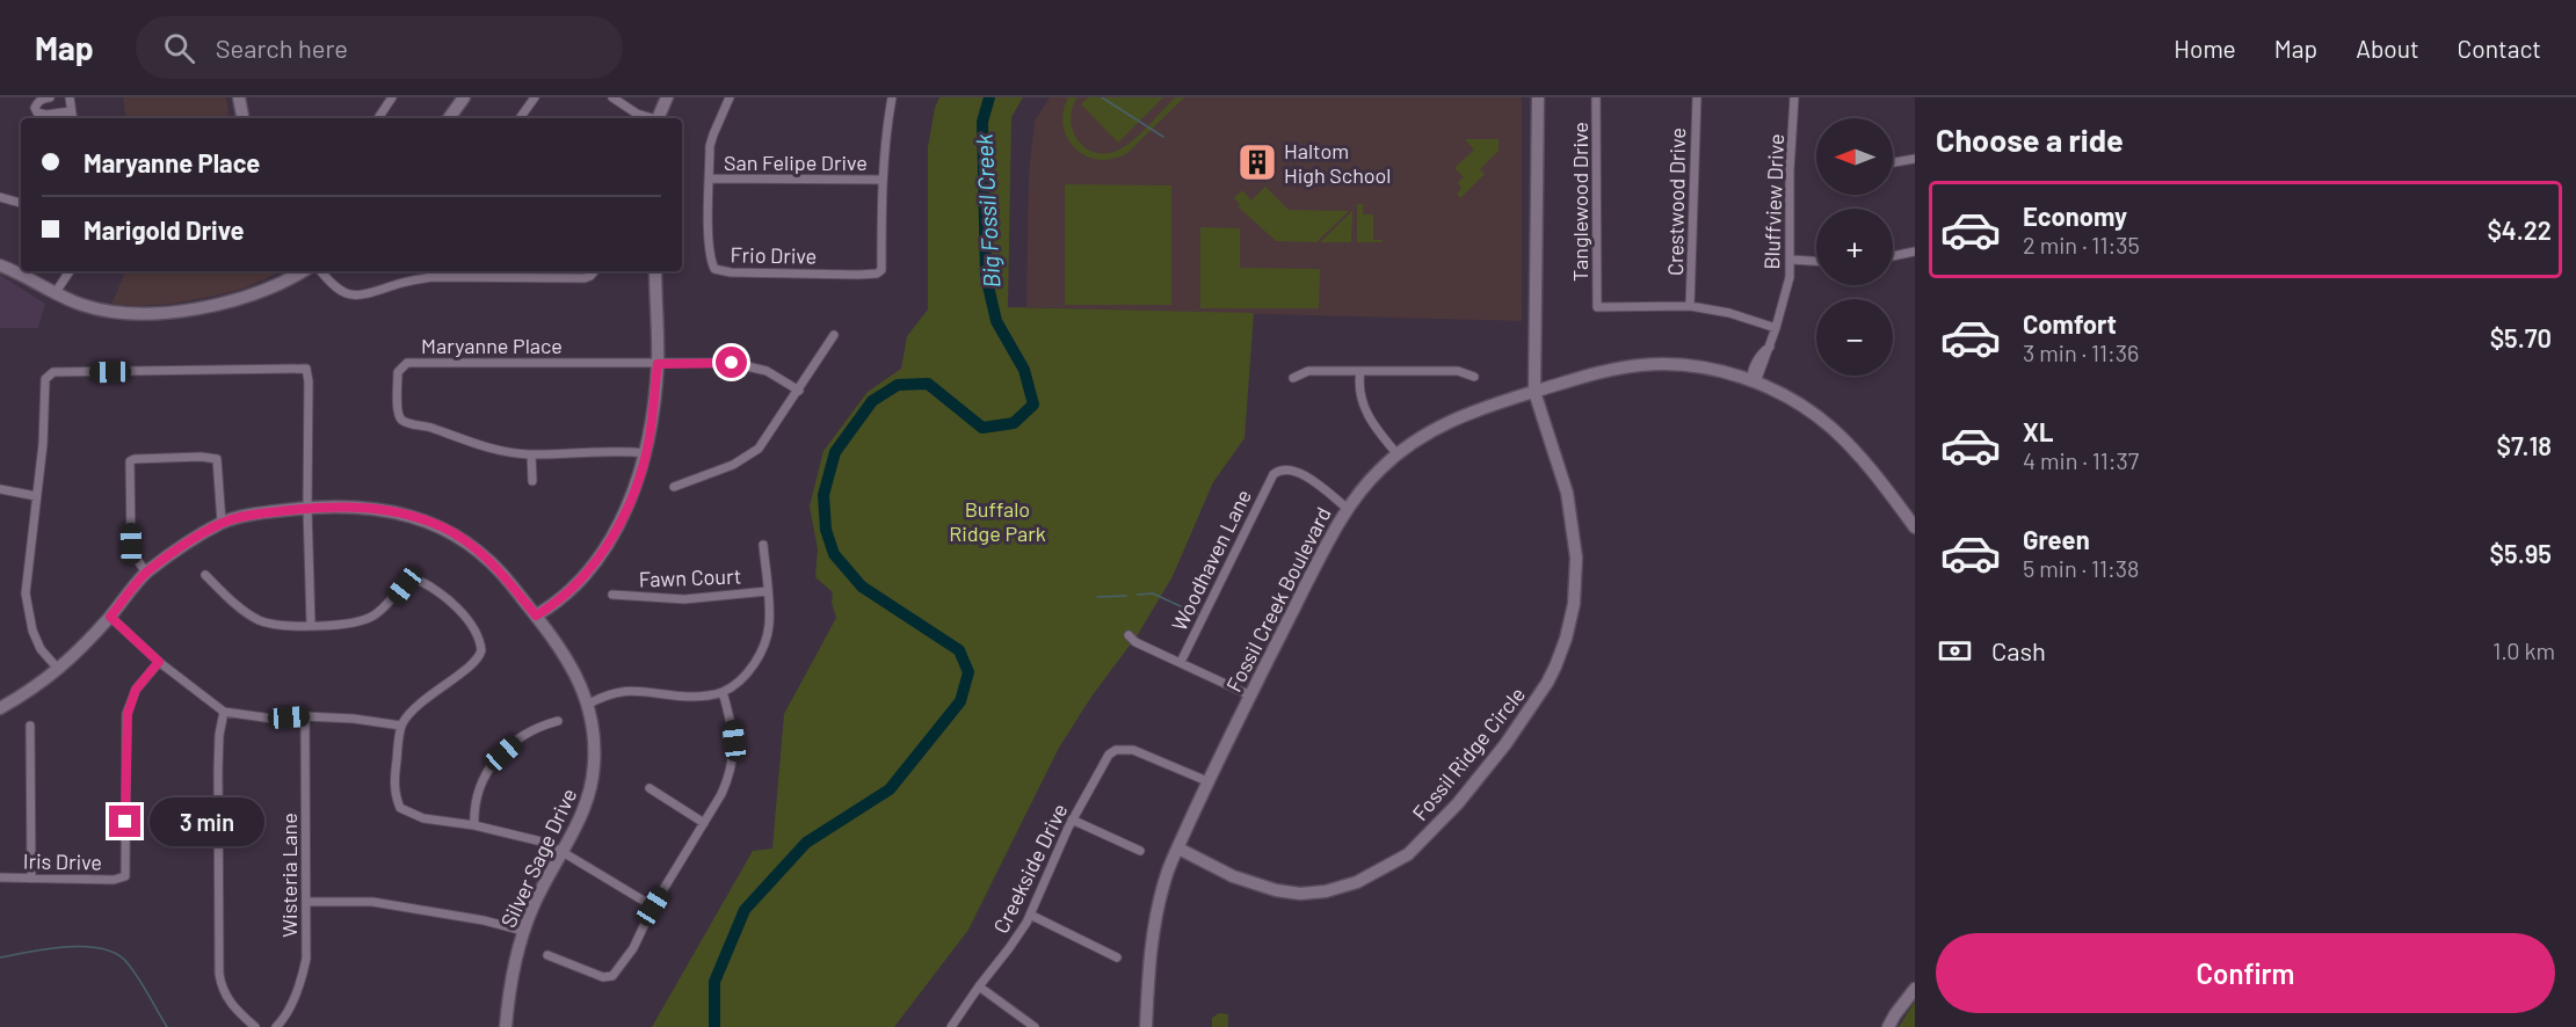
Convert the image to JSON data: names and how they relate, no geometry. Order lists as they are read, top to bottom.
{
  "streets": {
    "street": [
      "San Felipe Drive",
      "Tanglewood Drive",
      "Crestwood Drive",
      "Bluffview Drive",
      "Frio Drive",
      "Maryanne Place",
      "Woodhaven Lane",
      "Fawn Court",
      "Fossil Creek Boulevard",
      "Fossil Ridge Circle",
      "Silver Sage Drive",
      "Iris Drive",
      "Creekside Drive",
      "Wisteria Lane"
    ]
  },
  "crossings": [
    ["San Felipe Drive", "Frio Drive"],
    ["Tanglewood Drive", "Crestwood Drive"],
    ["Bluffview Drive", "Fossil Creek Boulevard"],
    ["Woodhaven Lane", "Fossil Creek Boulevard"],
    ["Fossil Creek Boulevard", "Fossil Ridge Circle"],
    ["Fossil Creek Boulevard", "Creekside Drive"]
  ],
  "water": ["Big Fossil Creek"],
  "parks": ["Buffalo Ridge Park"],
  "places": {
    "building": ["Haltom High School"]
  },
  "north": "left",
  "page": {
    "header": "Map",
    "search": "Search here",
    "nav": [
      "Home",
      "Map",
      "About",
      "Contact"
    ],
    "heading": "Choose a ride",
    "map_buttons": ["+", "−"],
    "banner": ["Maryanne Place", "Marigold Drive"],
    "list": [
      {
        "name": "Economy",
        "note": "2 min · 11:35",
        "value": "$4.22"
      },
      {
        "name": "Comfort",
        "note": "3 min · 11:36",
        "value": "$5.70"
      },
      {
        "name": "XL",
        "note": "4 min · 11:37",
        "value": "$7.18"
      },
      {
        "name": "Green",
        "note": "5 min · 11:38",
        "value": "$5.95"
      }
    ],
    "pay": ["Cash", "1.0 km"],
    "bubble": "3 min",
    "buttons": "Confirm"
  }
}
